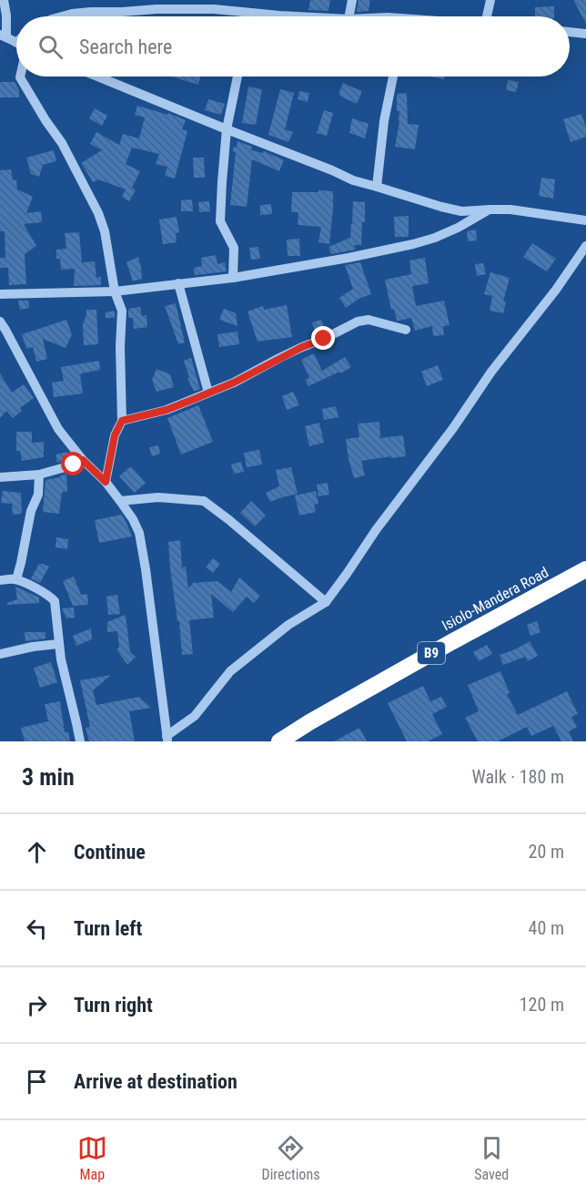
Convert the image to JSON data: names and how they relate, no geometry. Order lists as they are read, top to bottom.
{
  "streets": {
    "highway": ["Isiolo-Mandera Road", "B9"]
  },
  "page": {
    "search": "Search here",
    "heading": ["3 min", "Walk · 180 m"],
    "list": [
      ["Continue", "20 m"],
      ["Turn left", "40 m"],
      ["Turn right", "120 m"],
      "Arrive at destination"
    ],
    "nav": ["Map", "Directions", "Saved"]
  }
}
